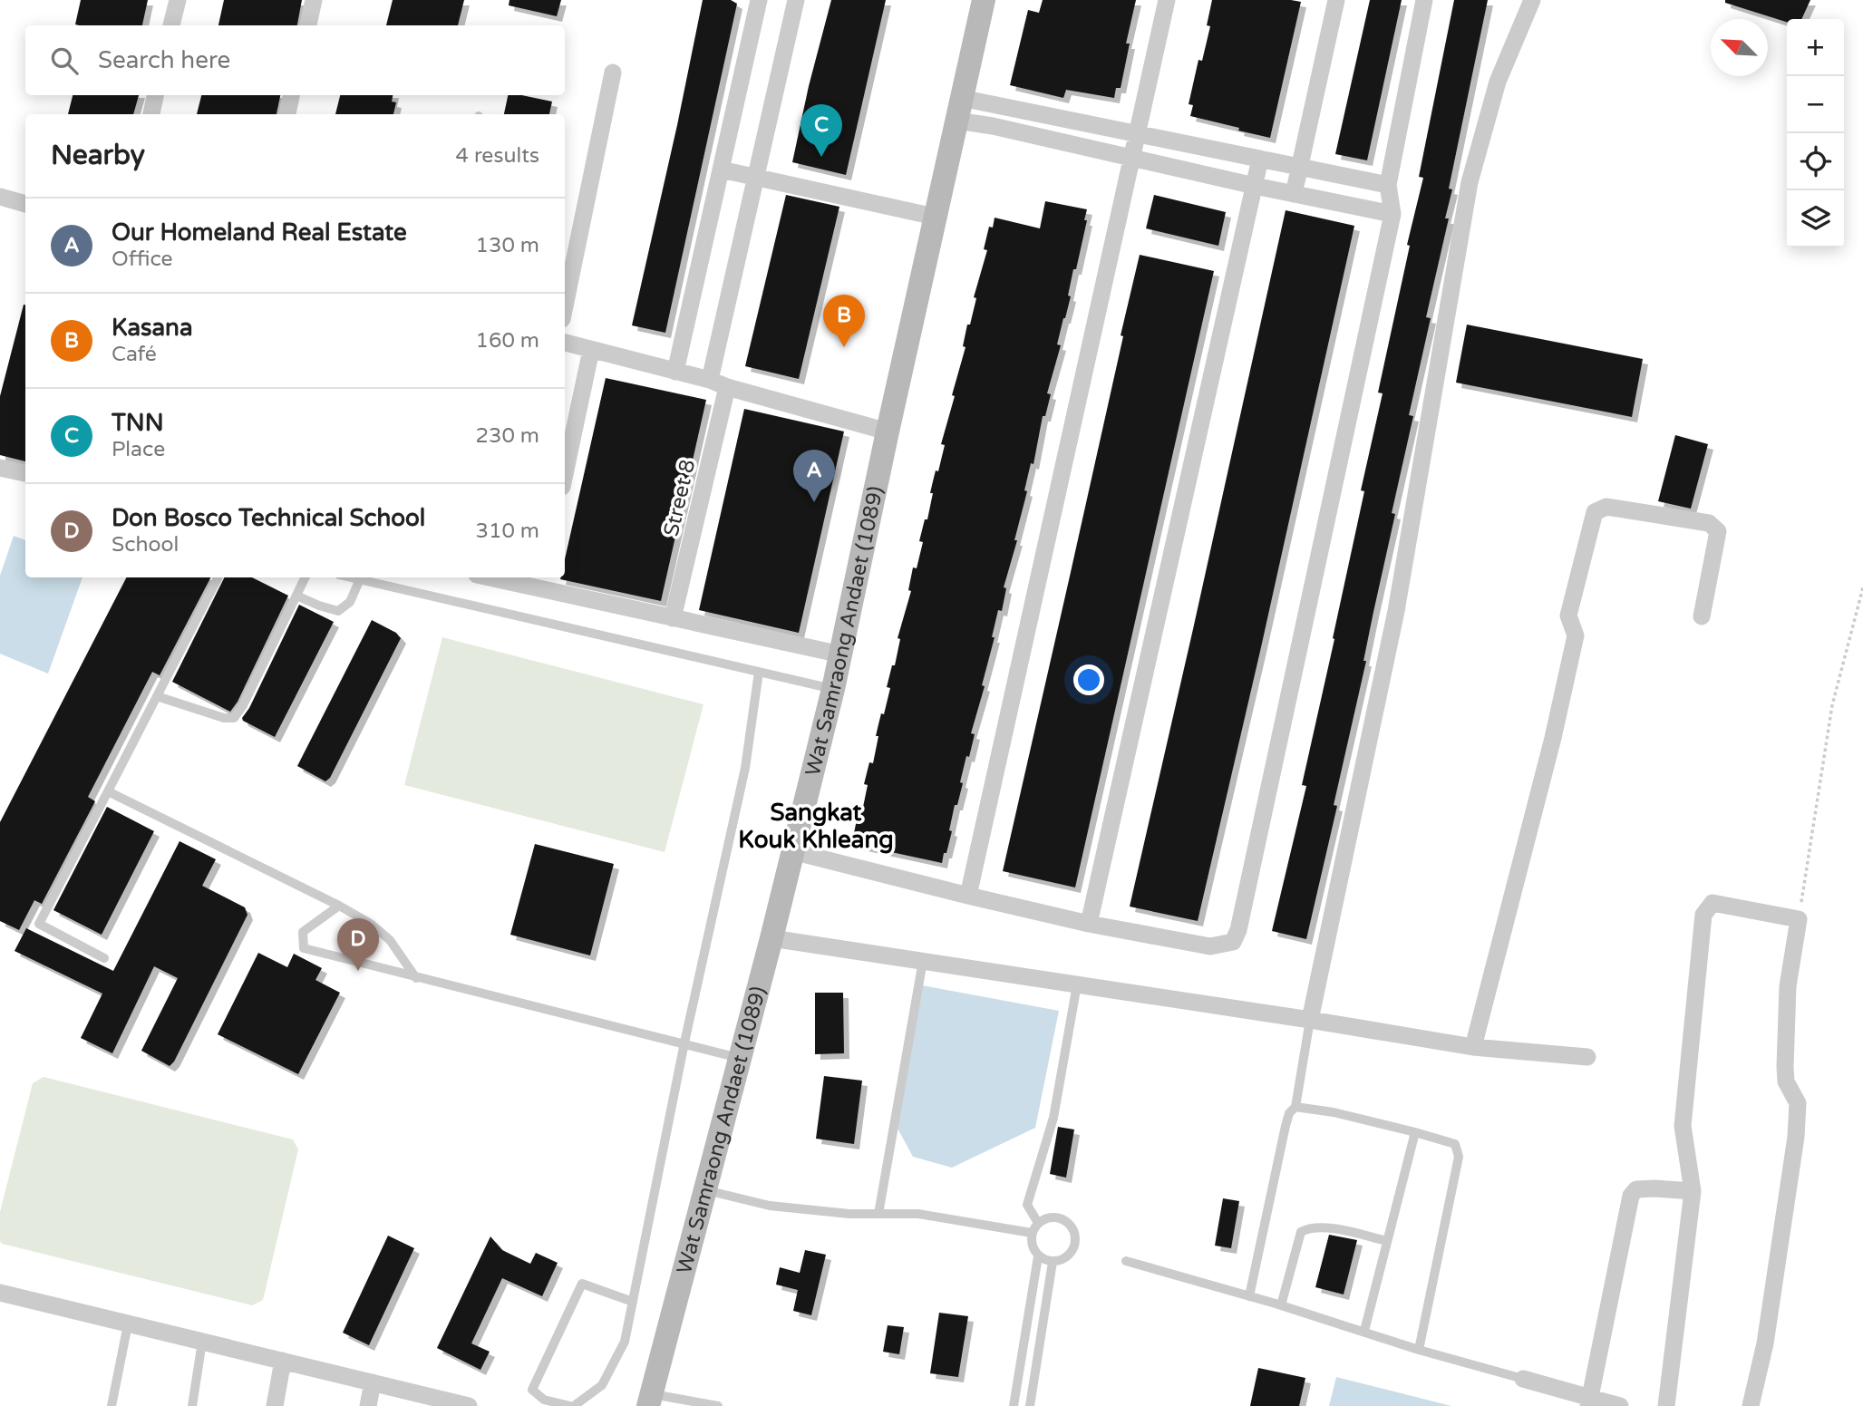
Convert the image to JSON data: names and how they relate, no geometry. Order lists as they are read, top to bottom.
{
  "streets": {
    "main road": ["Wat Samraong Andaet (1089)"],
    "street": ["Street 8"]
  },
  "districts": ["Sangkat Kouk Khleang"],
  "north": "top left",
  "page": {
    "map_buttons": ["+", "−"],
    "search": "Search here",
    "pins": [
      "C",
      "B",
      "A",
      "D"
    ],
    "heading": ["Nearby", "4 results"],
    "list": [
      {
        "mark": "A",
        "name": "Our Homeland Real Estate",
        "note": "Office",
        "value": "130 m"
      },
      {
        "mark": "B",
        "name": "Kasana",
        "note": "Café",
        "value": "160 m"
      },
      {
        "mark": "C",
        "name": "TNN",
        "note": "Place",
        "value": "230 m"
      },
      {
        "mark": "D",
        "name": "Don Bosco Technical School",
        "note": "School",
        "value": "310 m"
      }
    ]
  }
}
